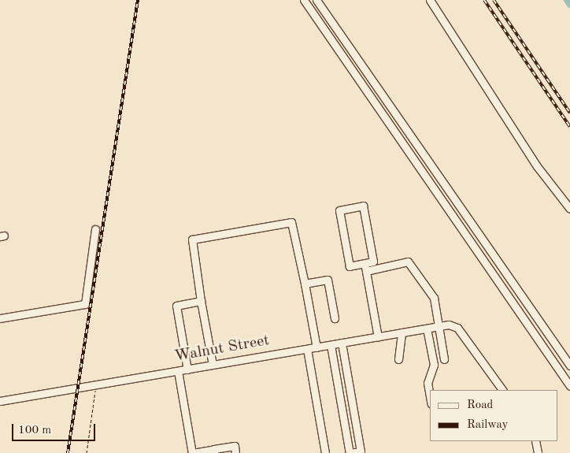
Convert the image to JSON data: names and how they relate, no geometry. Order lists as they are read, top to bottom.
{
  "streets": {
    "street": ["Walnut Street"]
  },
  "legend": ["Road", "Railway"],
  "scale_bar": "100 m"
}
